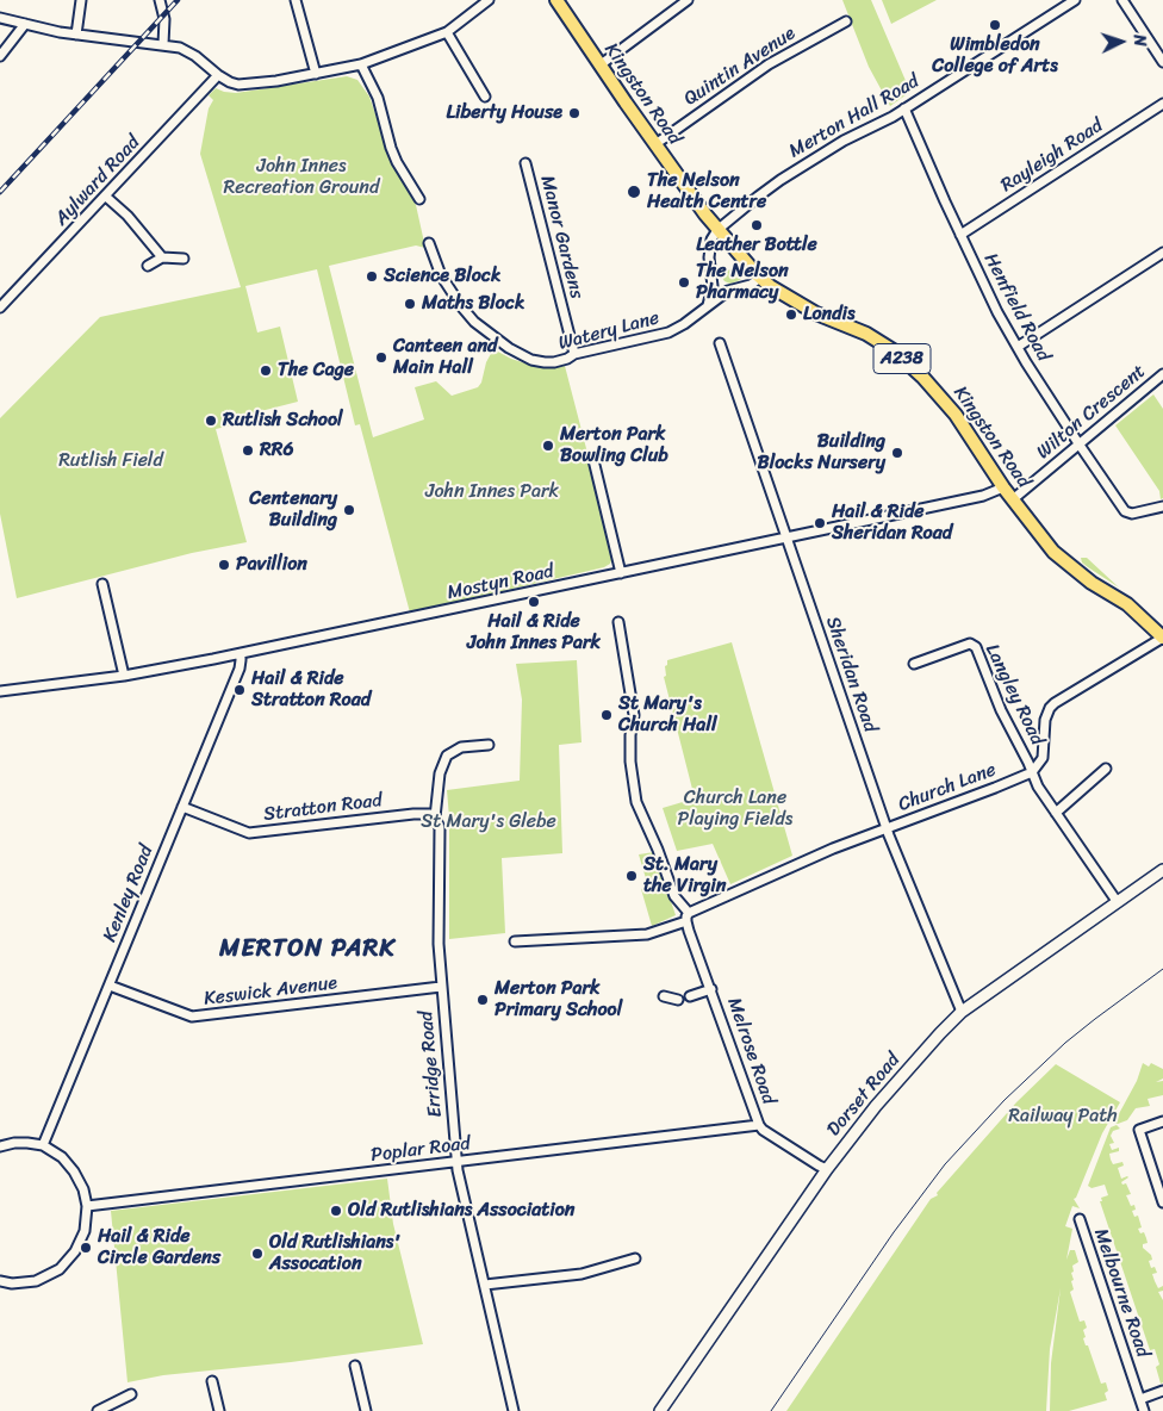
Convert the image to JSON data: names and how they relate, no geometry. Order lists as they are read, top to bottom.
{
  "streets": {
    "main road": ["Kingston Road", "A238", "Dorset Road"],
    "street": [
      "Quintin Avenue",
      "Merton Hall Road",
      "Rayleigh Road",
      "Aylward Road",
      "Manor Gardens",
      "Henfield Road",
      "Watery Lane",
      "Wilton Crescent",
      "Mostyn Road",
      "Sheridan Road",
      "Langley Road",
      "Church Lane",
      "Stratton Road",
      "Kenley Road",
      "Keswick Avenue",
      "Melrose Road",
      "Erridge Road",
      "Poplar Road",
      "Melbourne Road"
    ]
  },
  "crossings": [
    ["Quintin Avenue", "Kingston Road"],
    ["Kingston Road", "Merton Hall Road"],
    ["Kingston Road", "Watery Lane"],
    ["Kingston Road", "Wilton Crescent"],
    ["Kingston Road", "Mostyn Road"],
    ["Merton Hall Road", "Henfield Road"],
    ["Rayleigh Road", "Henfield Road"],
    ["Manor Gardens", "Watery Lane"],
    ["Henfield Road", "Wilton Crescent"],
    ["Mostyn Road", "Sheridan Road"],
    ["Mostyn Road", "Kenley Road"],
    ["Sheridan Road", "Church Lane"],
    ["Sheridan Road", "Dorset Road"],
    ["Langley Road", "Church Lane"],
    ["Langley Road", "Dorset Road"],
    ["Church Lane", "Melrose Road"],
    ["Stratton Road", "Kenley Road"],
    ["Stratton Road", "Erridge Road"],
    ["Kenley Road", "Keswick Avenue"],
    ["Keswick Avenue", "Erridge Road"],
    ["Melrose Road", "Dorset Road"],
    ["Melrose Road", "Poplar Road"],
    ["Erridge Road", "Poplar Road"]
  ],
  "districts": ["MERTON PARK"],
  "parks": [
    "John Innes Recreation Ground",
    "Rutlish Field",
    "John Innes Park",
    "Church Lane Playing Fields",
    "St Mary's Glebe",
    "Railway Path"
  ],
  "places": [
    "Wimbledon College of Arts",
    "Liberty House",
    "The Nelson Health Centre",
    "Leather Bottle",
    "Science Block",
    "The Nelson Pharmacy",
    "Maths Block",
    "Londis",
    "Canteen and Main Hall",
    "The Cage",
    "Rutlish School",
    "Merton Park Bowling Club",
    "RR6",
    "Building Blocks Nursery",
    "Centenary Building",
    "Hail & Ride Sheridan Road",
    "Pavillion",
    "Hail & Ride John Innes Park",
    "Hail & Ride Stratton Road",
    "St Mary's Church Hall",
    "St. Mary the Virgin",
    "Merton Park Primary School",
    "Old Rutlishians Association",
    "Hail & Ride Circle Gardens",
    "Old Rutlishians' Assocation"
  ],
  "north": "right"
}
